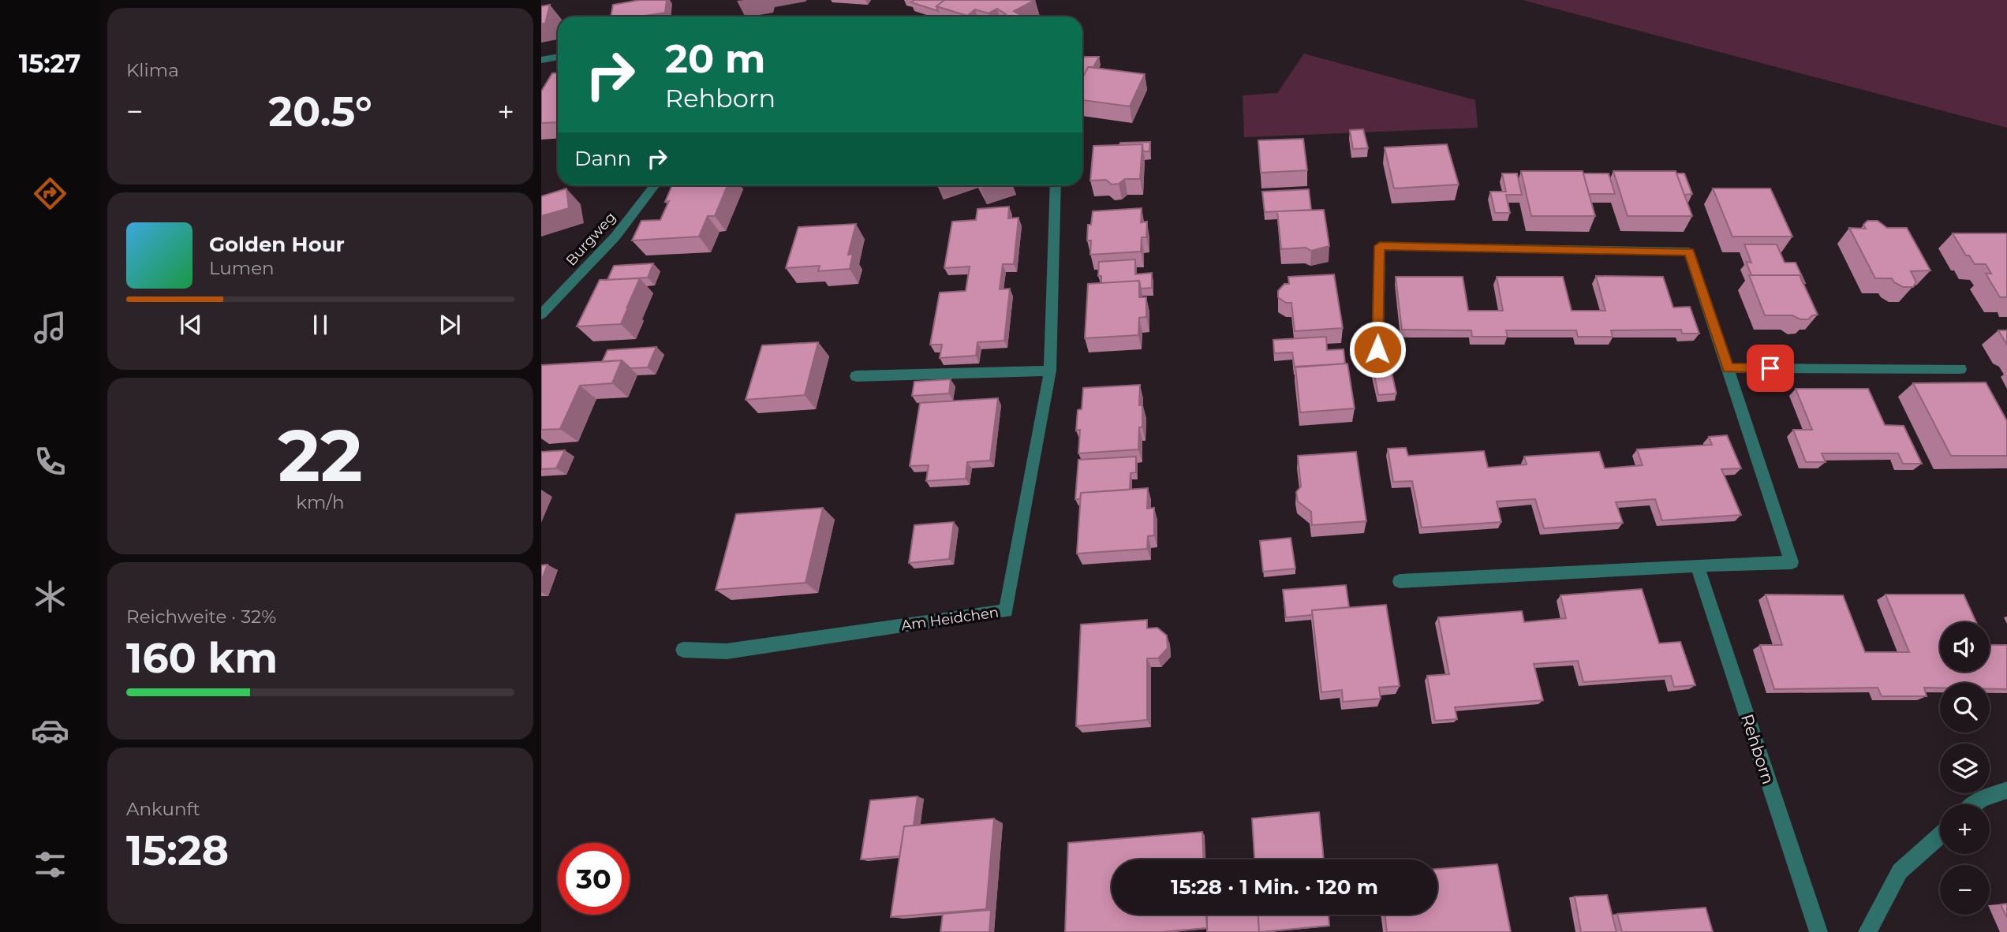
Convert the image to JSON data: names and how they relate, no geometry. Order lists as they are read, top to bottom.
{
  "streets": {
    "street": ["Burgweg", "Am Heidchen", "Rehborn"]
  },
  "page": {
    "tabs": "15:27",
    "tile": [
      "Klima",
      ["22", "km/h"],
      ["Reichweite · 32%", "160 km"],
      ["Ankunft", "15:28"]
    ],
    "turn": ["20 m", "Rehborn"],
    "heat": ["−", "20.5°", "+"],
    "then": "Dann",
    "song": ["Golden Hour", "Lumen"],
    "map_buttons": ["+", "−"],
    "limit": "30",
    "trip": "15:28 · 1 Min. · 120 m"
  }
}
